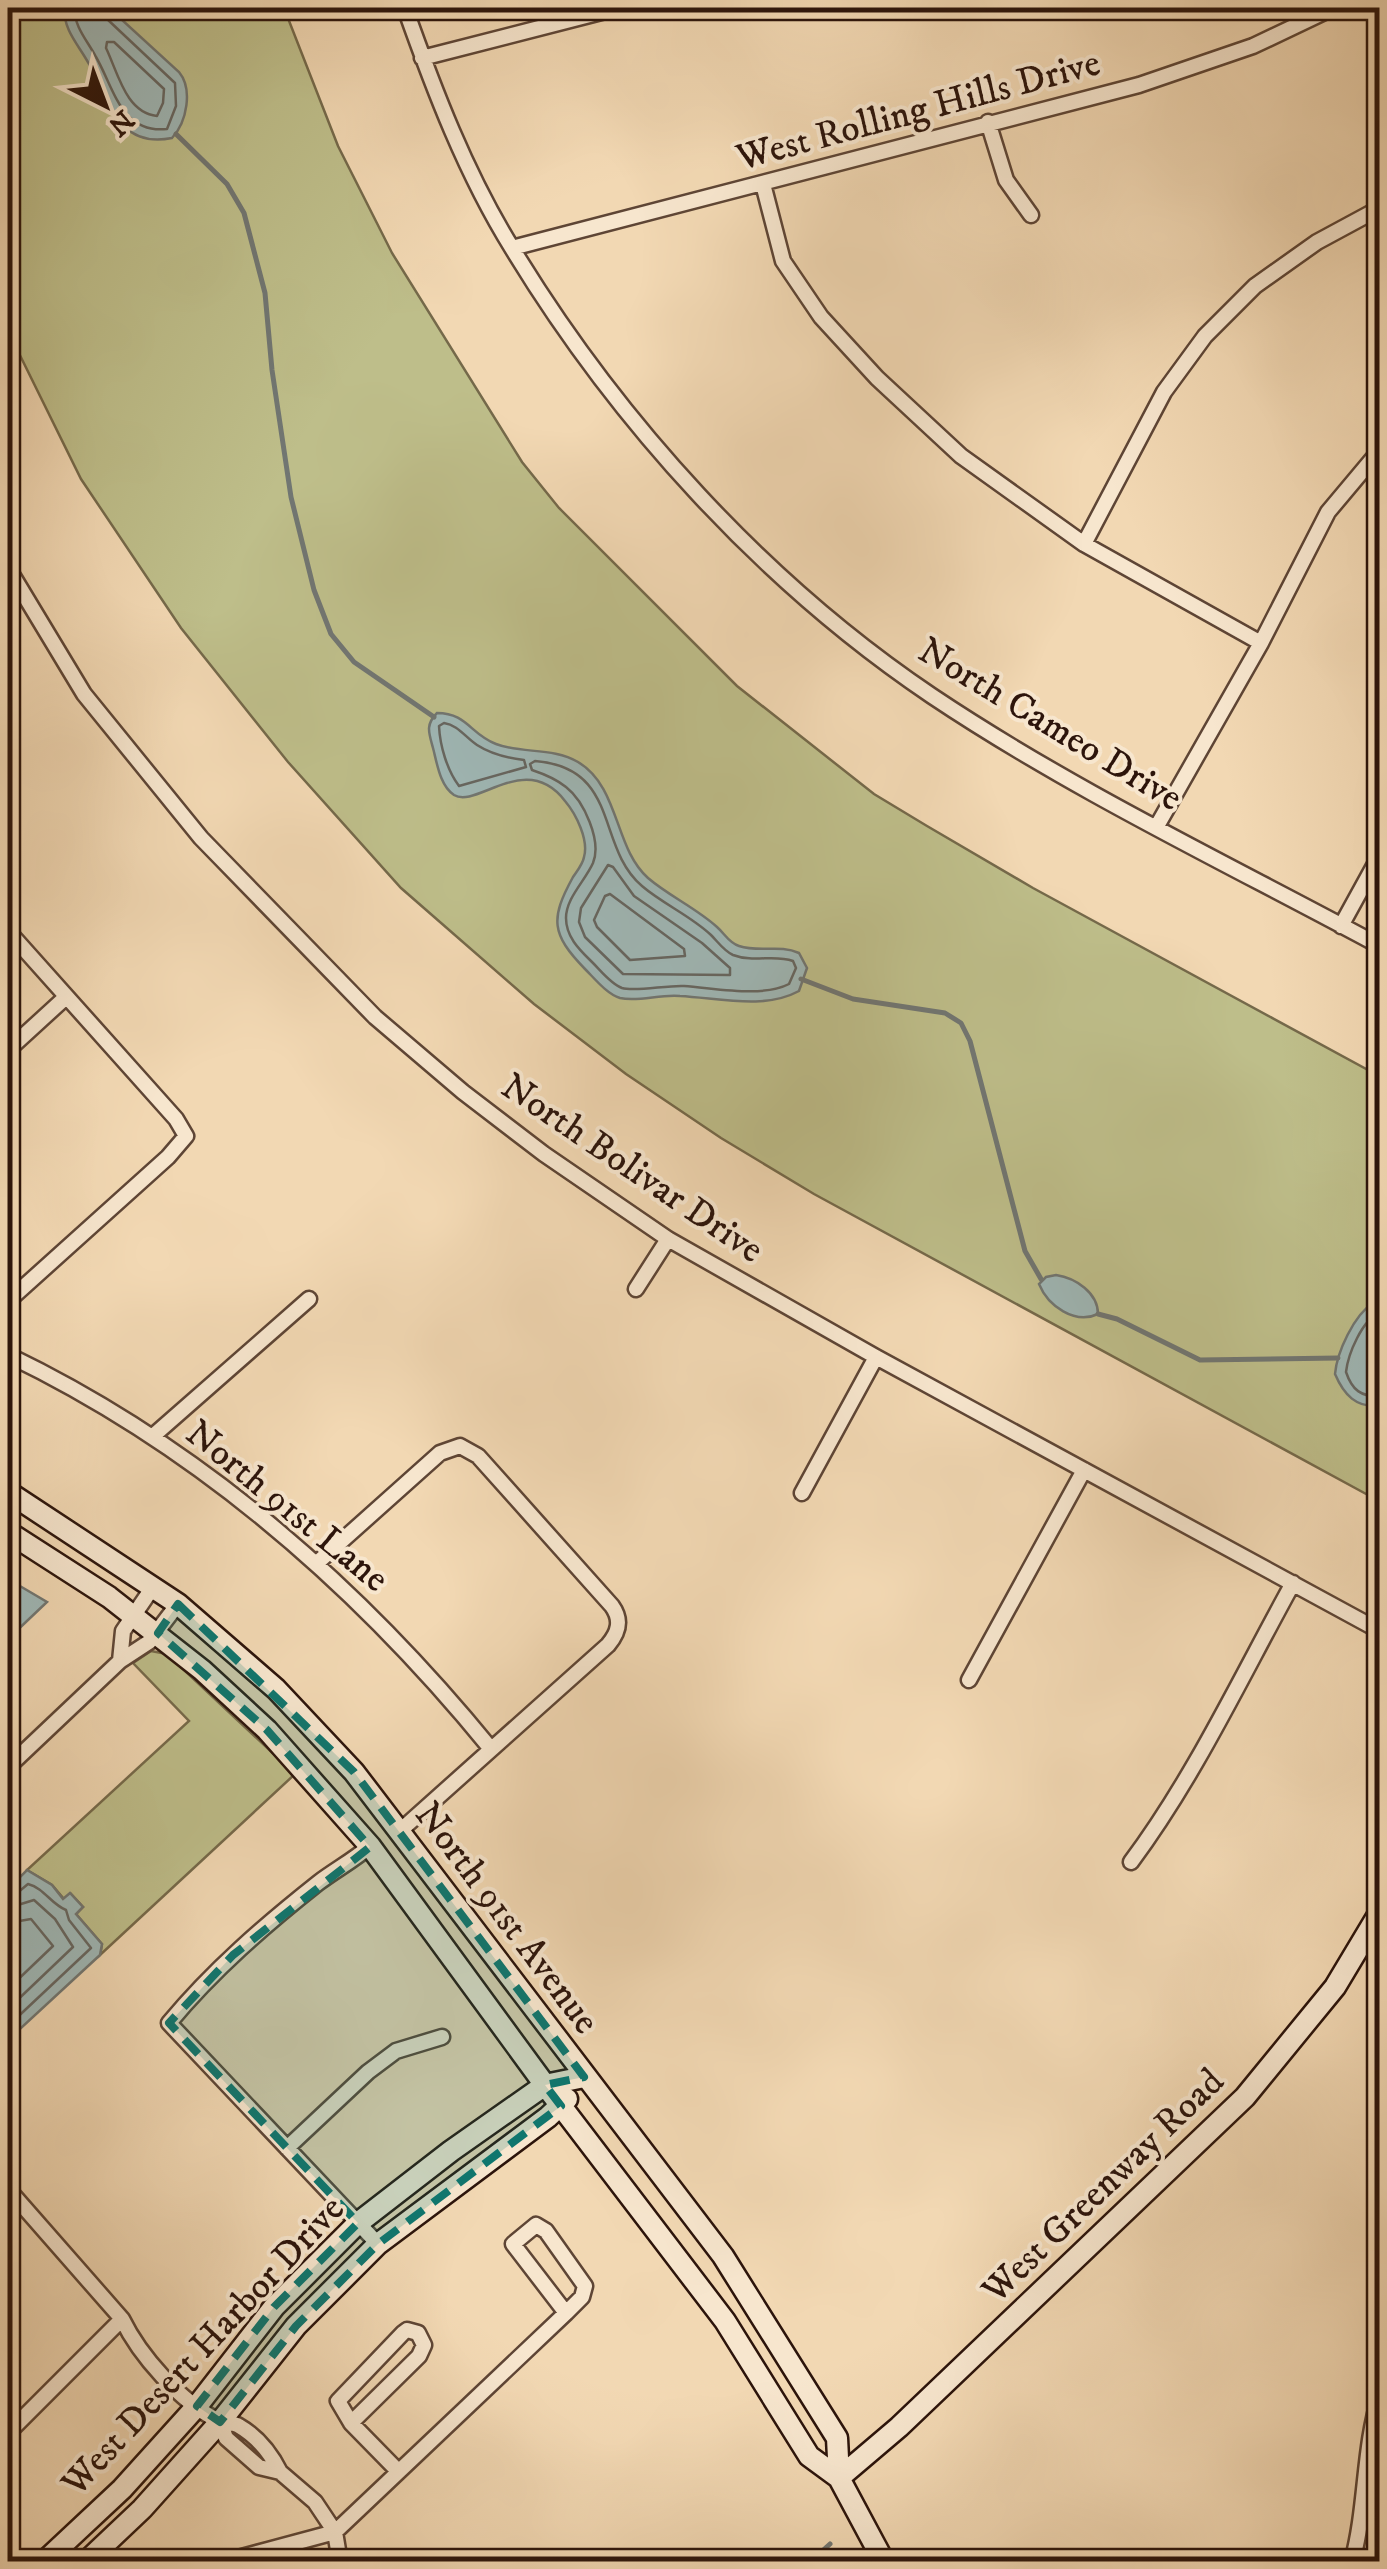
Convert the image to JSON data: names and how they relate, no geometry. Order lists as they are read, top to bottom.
{
  "streets": {
    "main road": ["North 91st Avenue", "West Greenway Road", "West Desert Harbor Drive"],
    "street": [
      "West Rolling Hills Drive",
      "North Cameo Drive",
      "North Bolivar Drive",
      "North 91st Lane"
    ]
  },
  "crossings": [
    ["West Rolling Hills Drive", "North Cameo Drive"],
    ["North 91st Avenue", "West Greenway Road"],
    ["North 91st Avenue", "West Desert Harbor Drive"]
  ],
  "north": "bottom right"
}
